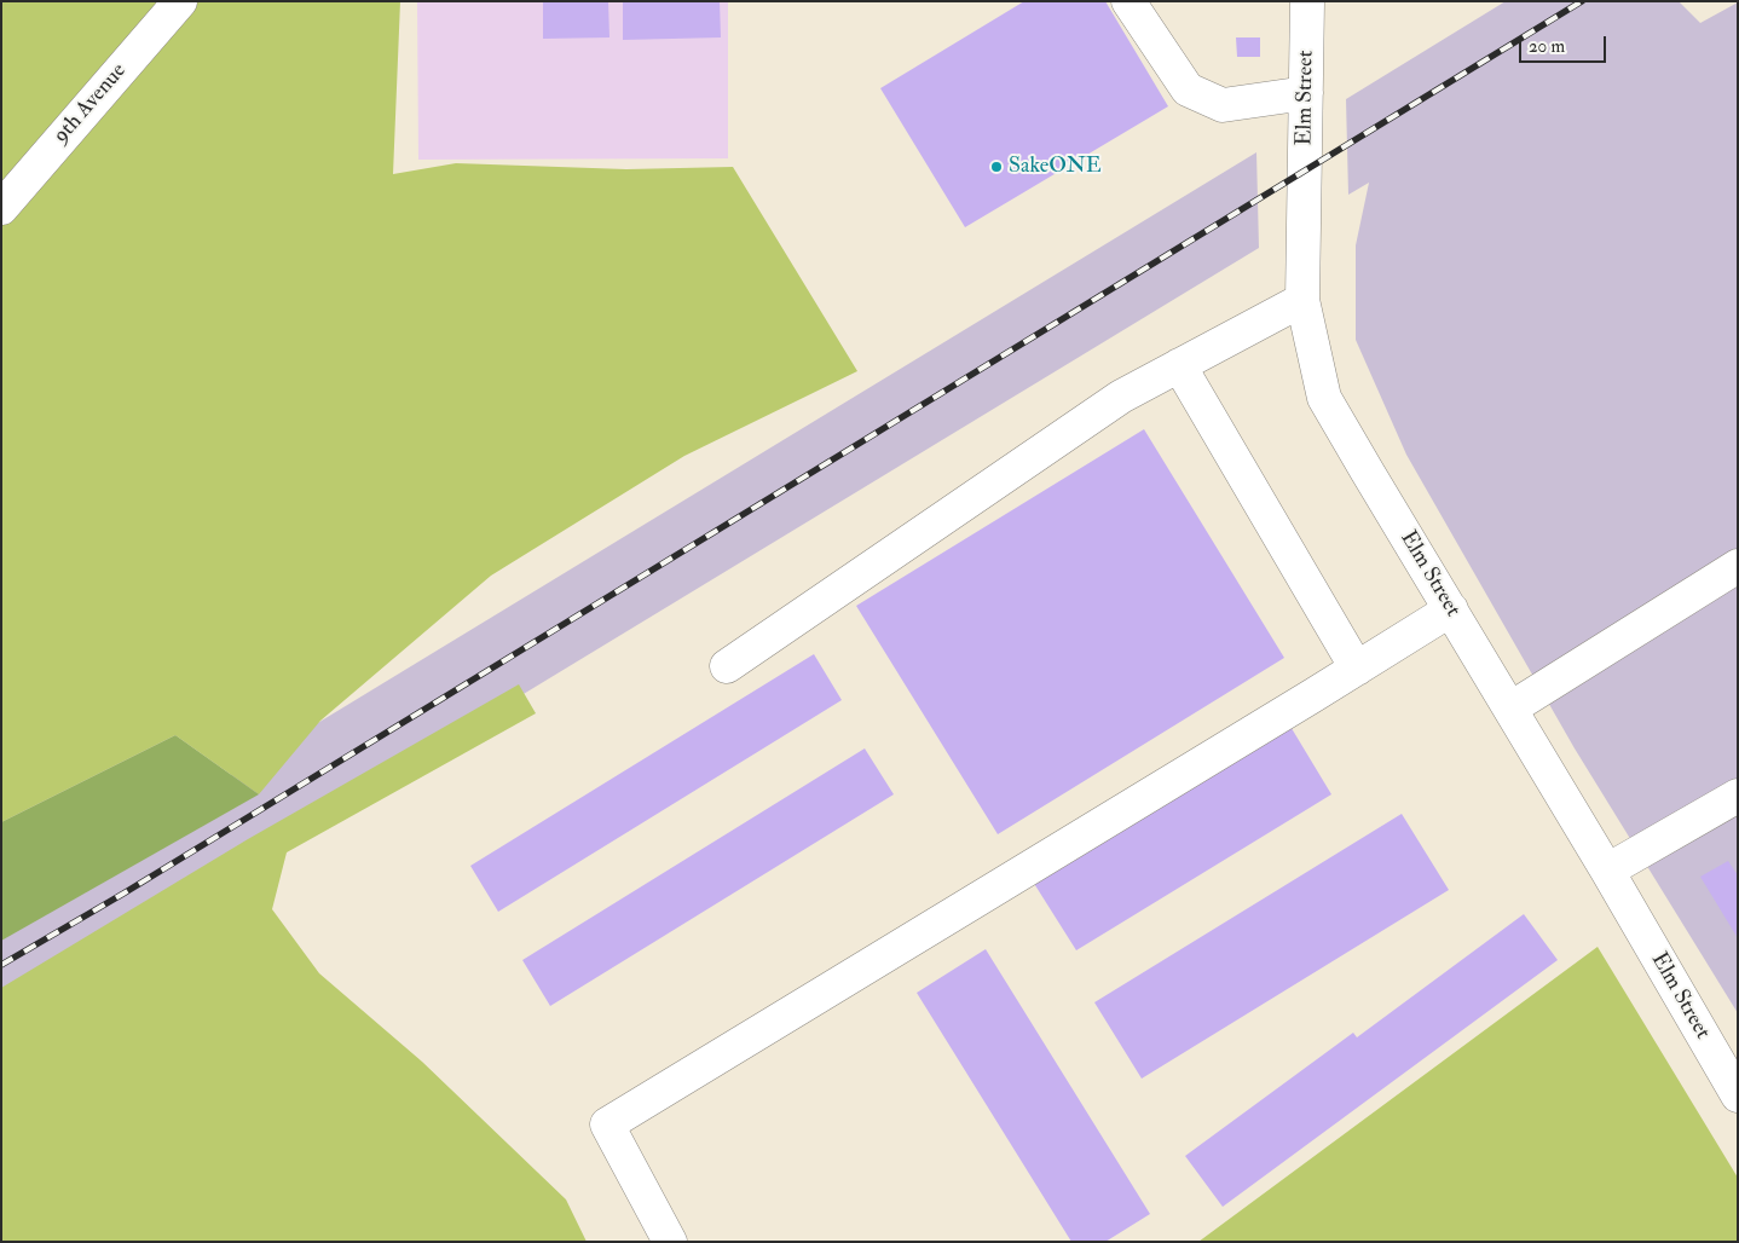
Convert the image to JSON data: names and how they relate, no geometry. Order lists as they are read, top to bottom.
{
  "streets": {
    "street": ["Elm Street", "9th Avenue"]
  },
  "places": ["SakeONE"],
  "scale_bar": "20 m"
}
